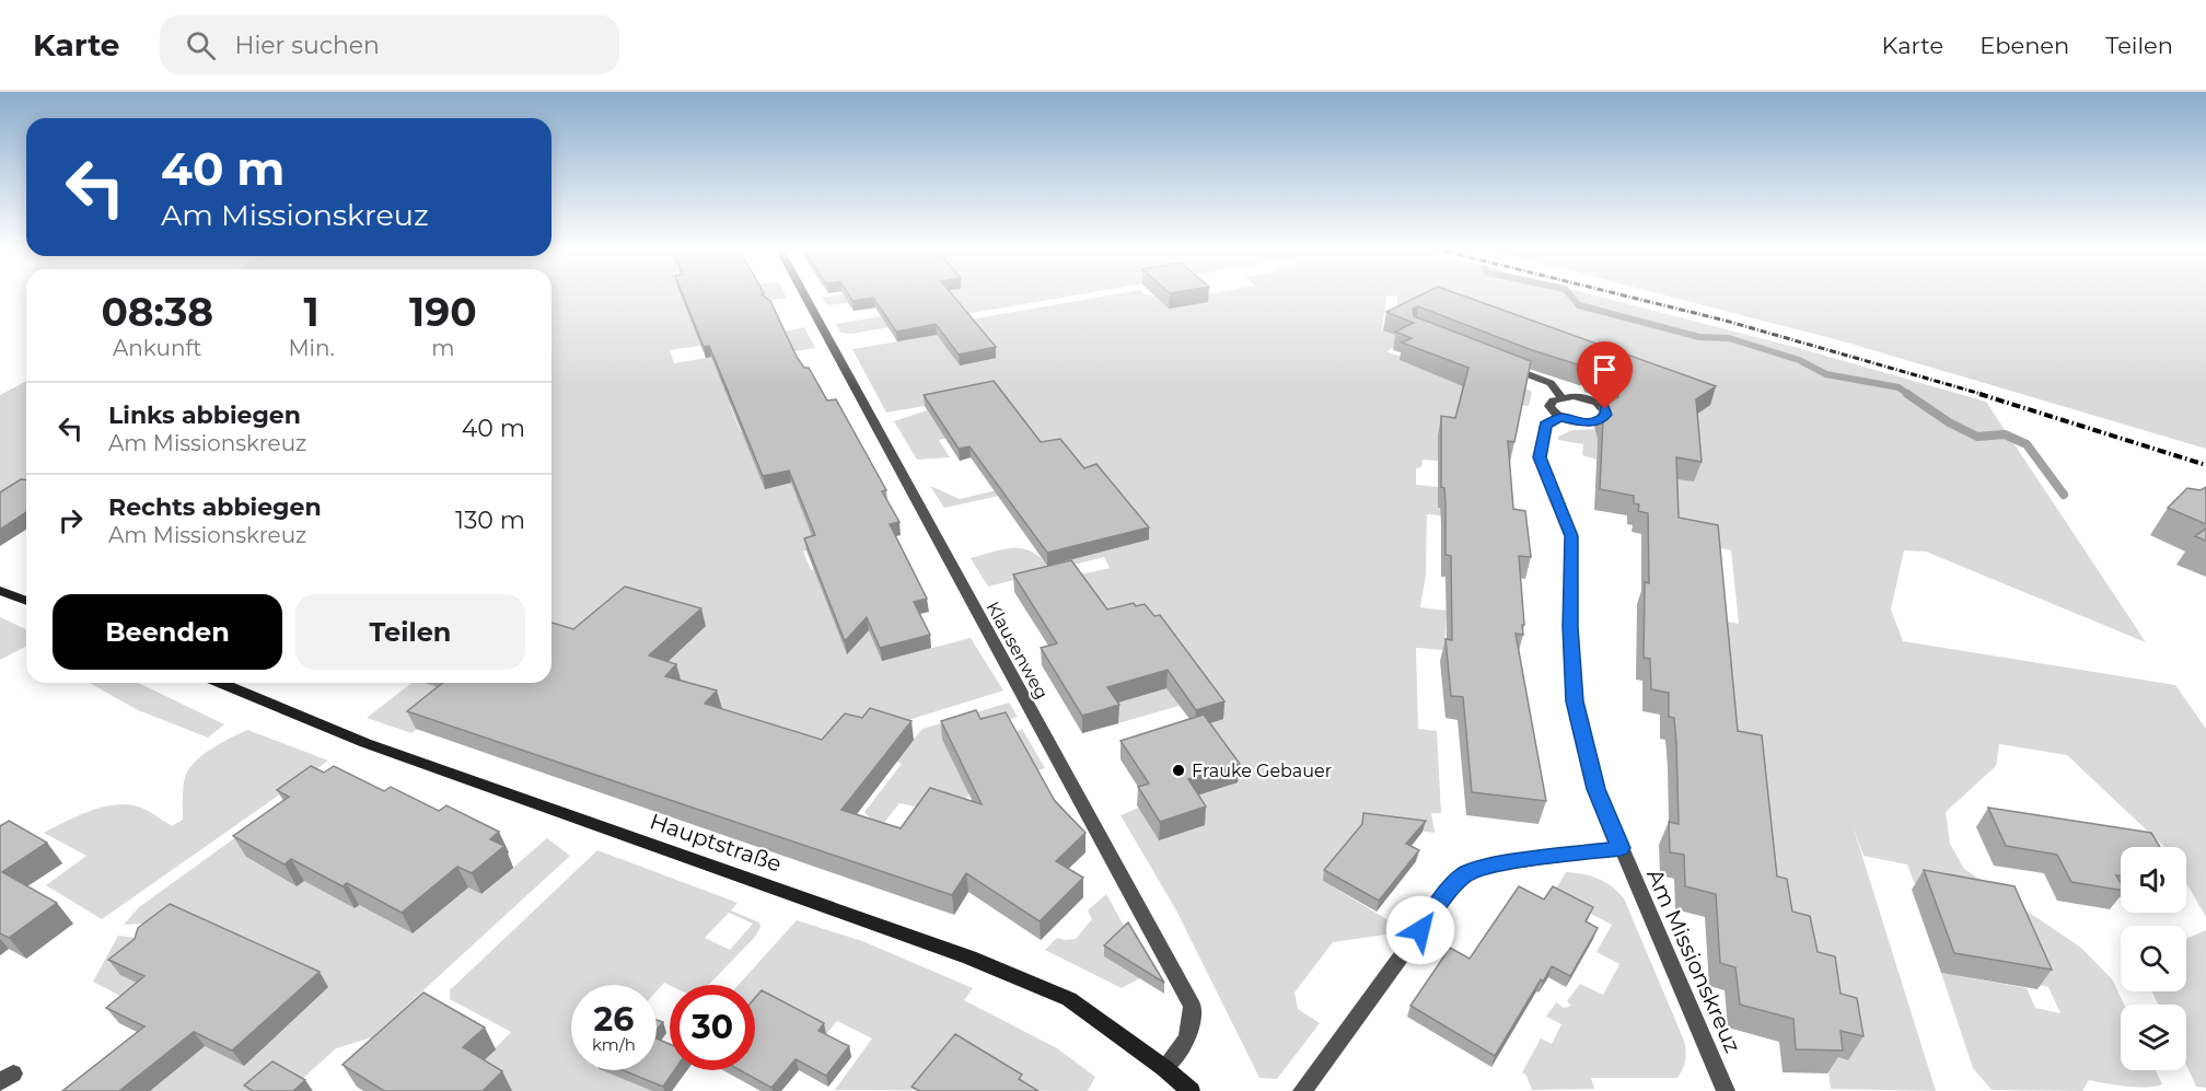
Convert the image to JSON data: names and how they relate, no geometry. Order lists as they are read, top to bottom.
{
  "streets": {
    "main road": ["Hauptstraße"],
    "street": ["Klausenweg", "Am Missionskreuz"]
  },
  "crossings": [
    ["Klausenweg", "Hauptstraße"]
  ],
  "places": ["Frauke Gebauer"],
  "page": {
    "header": "Karte",
    "search": "Hier suchen",
    "nav": ["Karte", "Ebenen", "Teilen"],
    "turn": ["40 m", "Am Missionskreuz"],
    "eta": [
      "08:38",
      "Ankunft",
      "1",
      "Min.",
      "190",
      "m"
    ],
    "list": [
      {
        "name": "Links abbiegen",
        "note": "Am Missionskreuz",
        "value": "40 m"
      },
      {
        "name": "Rechts abbiegen",
        "note": "Am Missionskreuz",
        "value": "130 m"
      }
    ],
    "buttons": ["Beenden", "Teilen"],
    "speed": "26 km/h",
    "limit": "30"
  }
}
